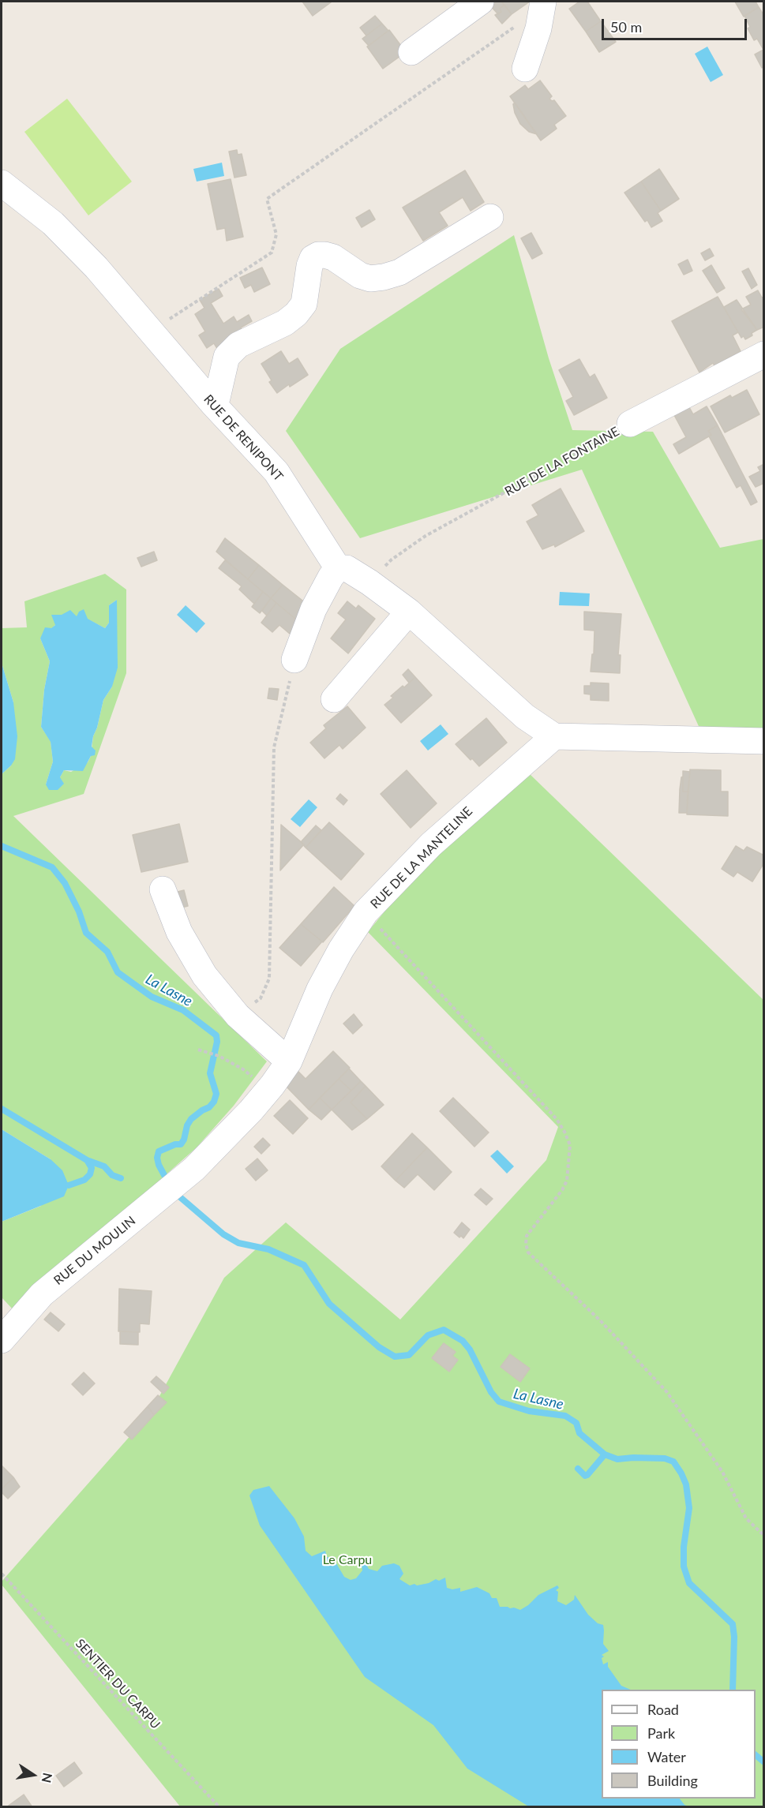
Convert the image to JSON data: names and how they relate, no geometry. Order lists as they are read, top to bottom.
{
  "streets": {
    "street": [
      "RUE DE RENIPONT",
      "RUE DE LA FONTAINE",
      "RUE DE LA MANTELINE",
      "RUE DU MOULIN"
    ],
    "path": ["SENTIER DU CARPU"]
  },
  "crossings": [
    ["RUE DE LA MANTELINE", "RUE DU MOULIN"]
  ],
  "water": ["La Lasne"],
  "parks": ["Le Carpu"],
  "legend": [
    "Road",
    "Park",
    "Water",
    "Building"
  ],
  "scale_bar": "50 m",
  "north": "right"
}
